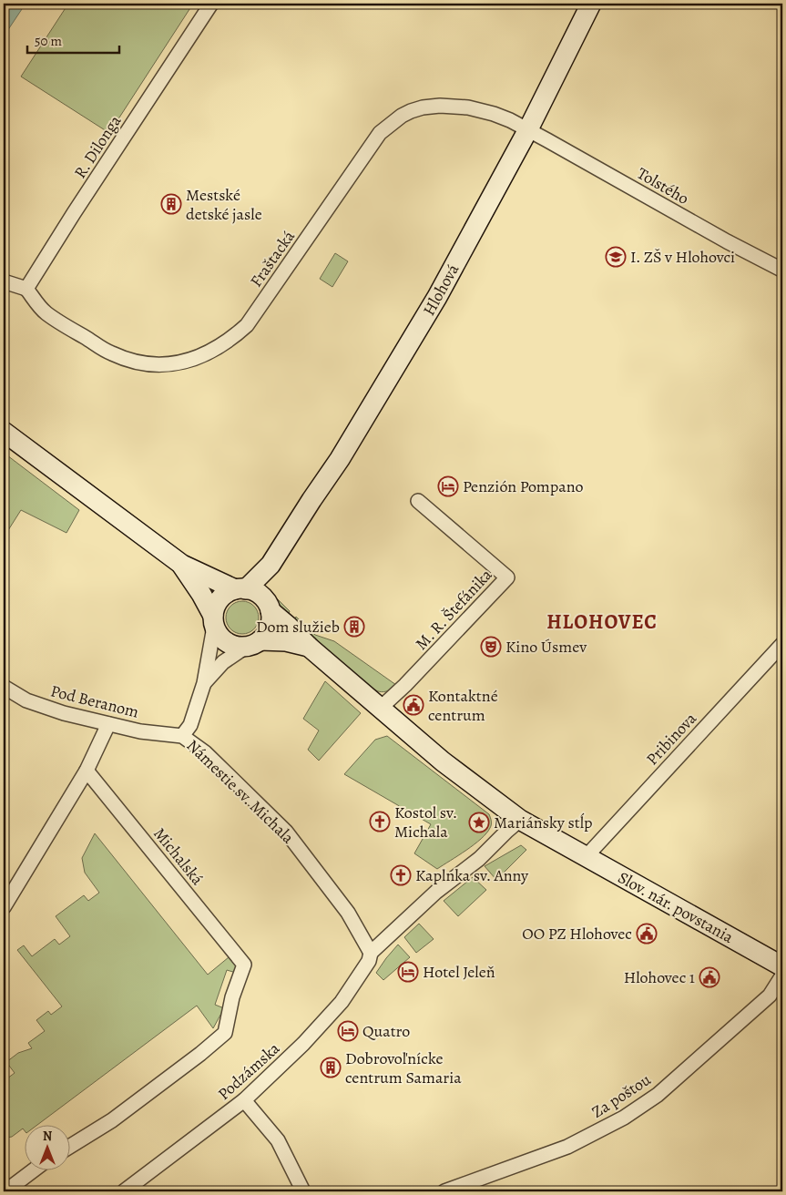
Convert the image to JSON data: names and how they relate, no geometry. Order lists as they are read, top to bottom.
{
  "streets": {
    "main road": ["Hlohová", "Slov. nár. povstania"],
    "street": [
      "R. Dilonga",
      "Tolstého",
      "Fraštacká",
      "M. R. Štefánika",
      "Pod Beranom",
      "Pribinova",
      "Námestie sv. Michala",
      "Michalská",
      "Podzámska",
      "Za poštou"
    ]
  },
  "crossings": [
    ["R. Dilonga", "Fraštacká"],
    ["Tolstého", "Fraštacká"],
    ["Tolstého", "Hlohová"],
    ["Fraštacká", "Hlohová"],
    ["Pod Beranom", "Námestie sv. Michala"],
    ["Pribinova", "Slov. nár. povstania"],
    ["Námestie sv. Michala", "Podzámska"]
  ],
  "districts": ["HLOHOVEC"],
  "places": {
    "building": ["Mestské detské jasle", "Dom služieb", "Dobrovoľnícke centrum Samaria"],
    "school or university": ["I. ZŠ v Hlohovci"],
    "hotel": ["Penzión Pompano", "Hotel Jeleň", "Quatro"],
    "theatre": ["Kino Úsmev"],
    "public building": ["Kontaktné centrum", "OO PZ Hlohovec", "Hlohovec 1"],
    "church": ["Kostol sv. Michala", "Kaplnka sv. Anny"],
    "place": ["Mariánsky stĺp"]
  },
  "scale_bar": "50 m",
  "north": "top"
}
